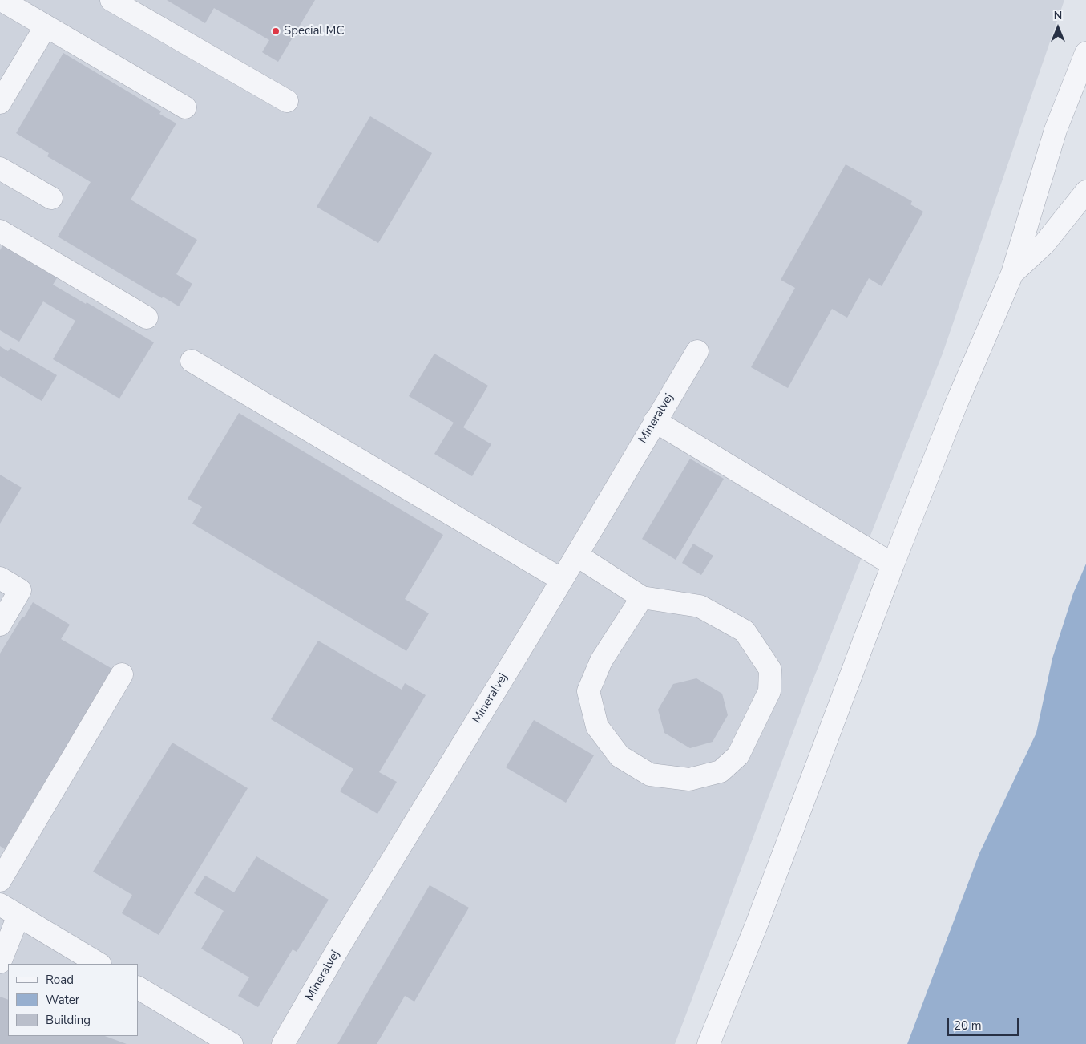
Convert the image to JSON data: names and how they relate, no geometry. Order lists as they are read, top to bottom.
{
  "streets": {
    "street": ["Mineralvej"]
  },
  "places": ["Special MC"],
  "legend": ["Road", "Water", "Building"],
  "scale_bar": "20 m",
  "north": "top"
}
